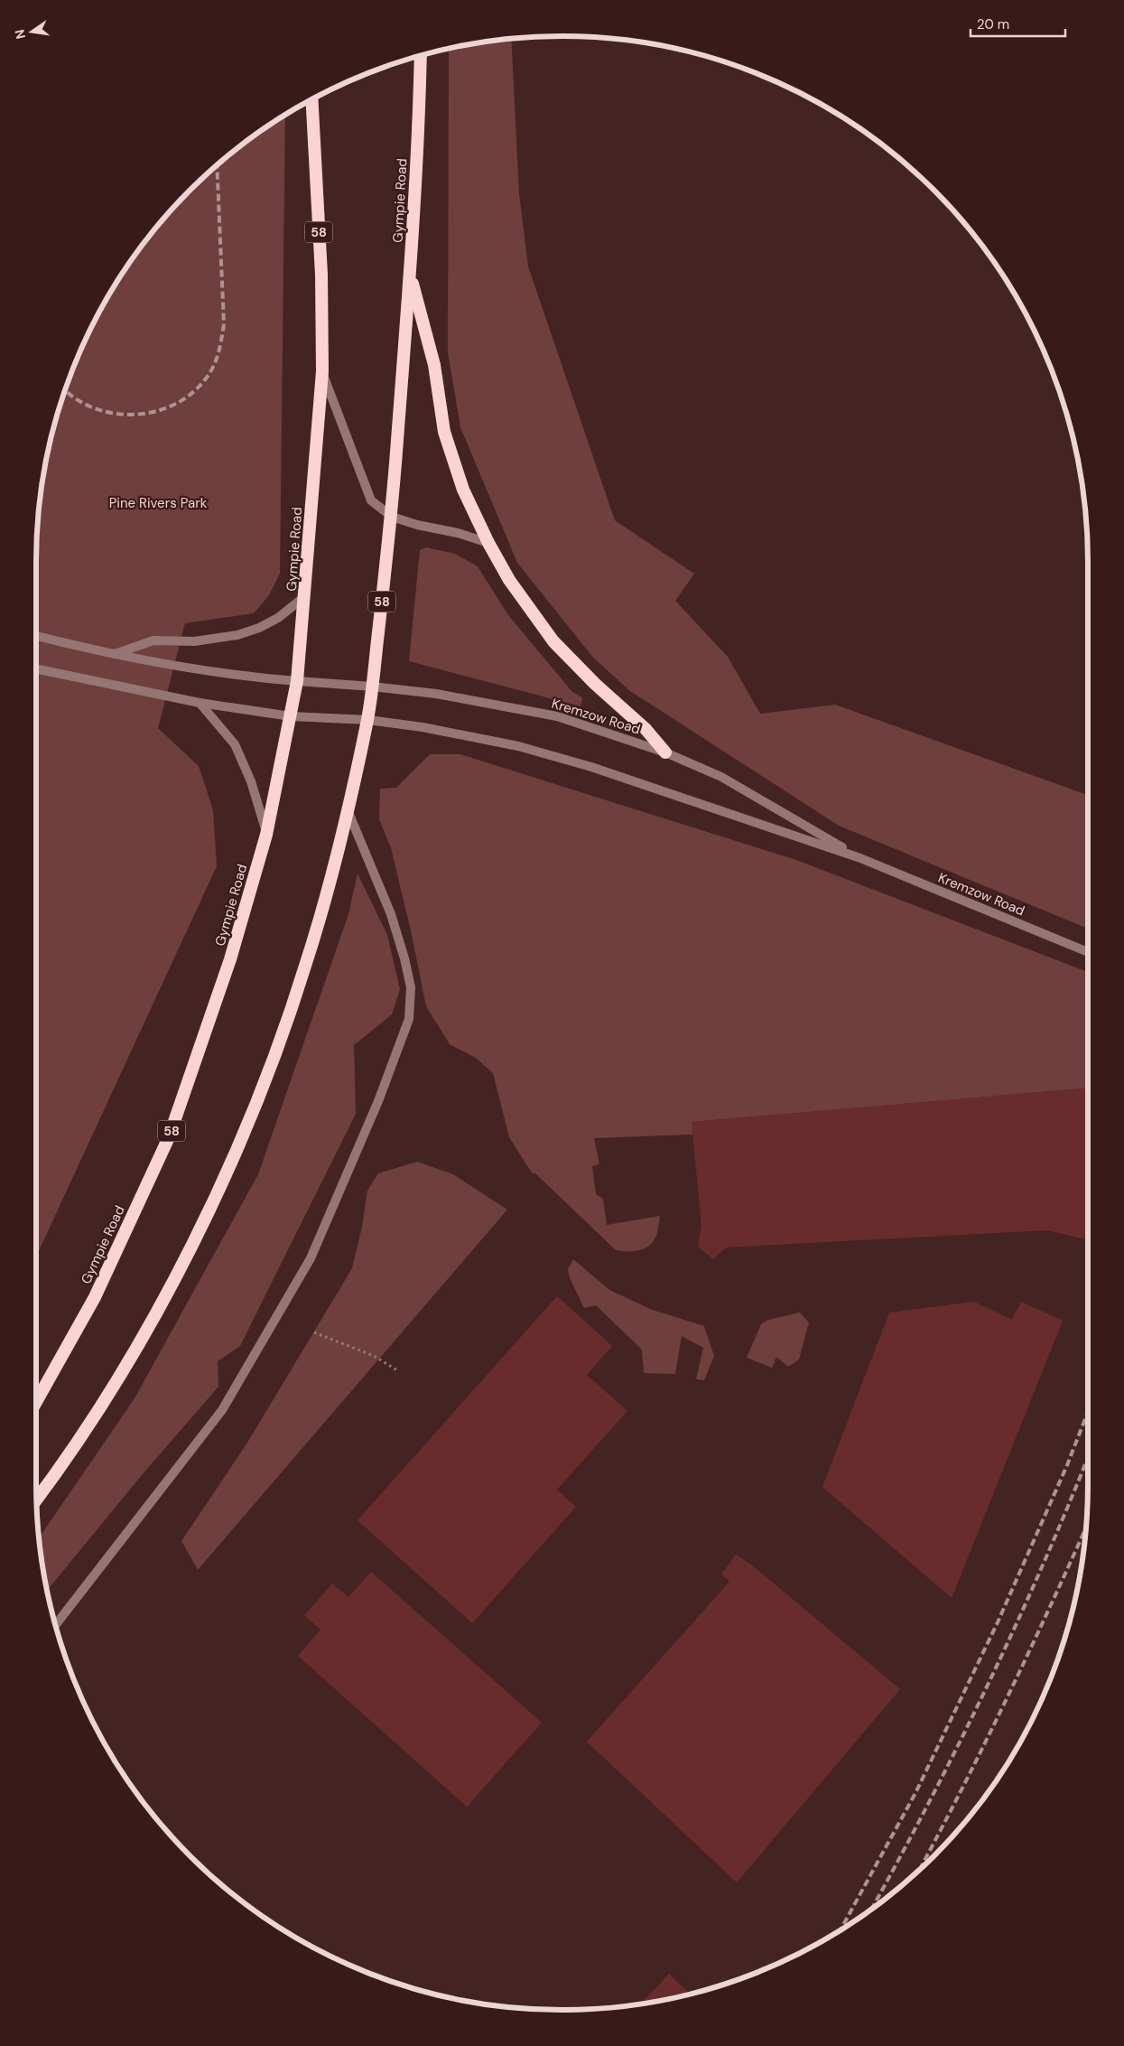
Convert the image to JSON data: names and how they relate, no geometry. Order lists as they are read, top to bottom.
{
  "streets": {
    "highway": ["Gympie Road", "58"],
    "street": ["Kremzow Road"]
  },
  "crossings": [
    ["Gympie Road", "Kremzow Road"]
  ],
  "parks": ["Pine Rivers Park"],
  "scale_bar": "20 m",
  "north": "left"
}
